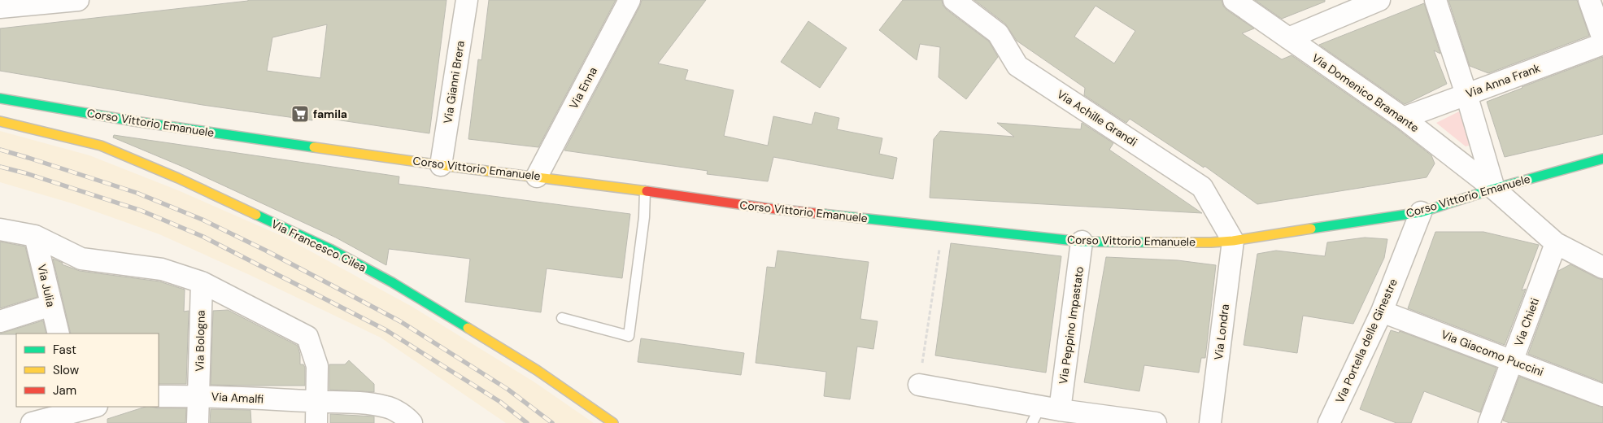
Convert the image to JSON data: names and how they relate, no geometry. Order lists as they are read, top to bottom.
{
  "streets": {
    "main road": ["Corso Vittorio Emanuele", "Via Francesco Cilea"],
    "street": [
      "Via Anna Frank",
      "Via Gianni Brera",
      "Via Enna",
      "Via Domenico Bramante",
      "Via Achille Grandi",
      "Via Julia",
      "Via Chieti",
      "Via Peppino Impastato",
      "Via Londra",
      "Via Bologna",
      "Via Portella delle Ginestre",
      "Via Giacomo Puccini",
      "Via Amalfi"
    ]
  },
  "crossings": [
    ["Via Anna Frank", "Via Domenico Bramante"],
    ["Via Gianni Brera", "Corso Vittorio Emanuele"],
    ["Via Enna", "Corso Vittorio Emanuele"],
    ["Via Domenico Bramante", "Corso Vittorio Emanuele"],
    ["Via Domenico Bramante", "Via Chieti"],
    ["Via Achille Grandi", "Corso Vittorio Emanuele"],
    ["Via Achille Grandi", "Via Londra"],
    ["Corso Vittorio Emanuele", "Via Peppino Impastato"],
    ["Corso Vittorio Emanuele", "Via Londra"],
    ["Corso Vittorio Emanuele", "Via Portella delle Ginestre"],
    ["Via Chieti", "Via Giacomo Puccini"],
    ["Via Bologna", "Via Amalfi"],
    ["Via Portella delle Ginestre", "Via Giacomo Puccini"]
  ],
  "places": {
    "supermarket": ["famila"]
  },
  "legend": ["Fast", "Slow", "Jam"]
}
